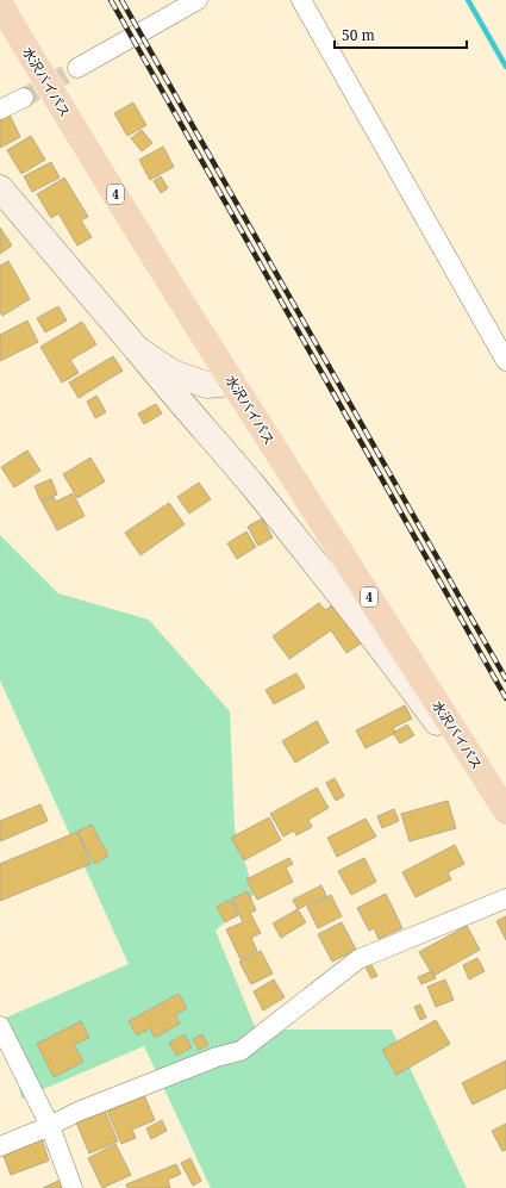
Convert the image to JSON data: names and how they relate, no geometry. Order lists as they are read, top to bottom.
{
  "streets": {
    "highway": ["水沢バイパス", "4"]
  },
  "scale_bar": "50 m"
}
